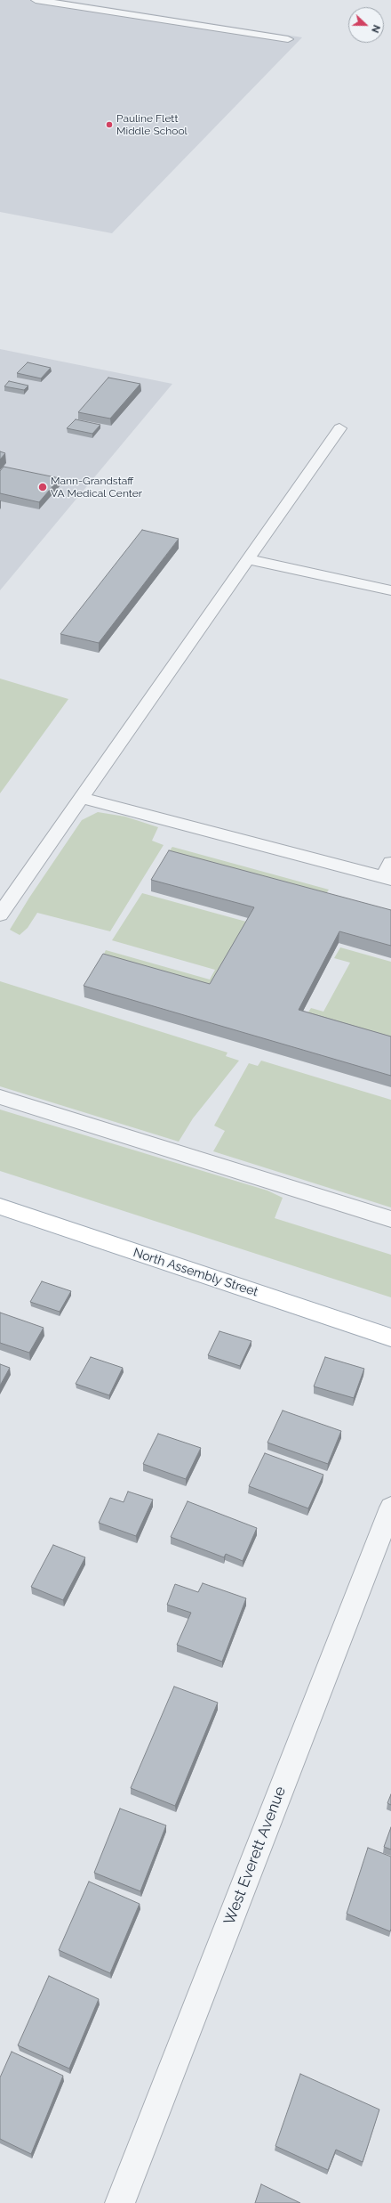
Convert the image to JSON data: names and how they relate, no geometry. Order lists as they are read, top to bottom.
{
  "streets": {
    "main road": ["North Assembly Street"],
    "street": ["West Everett Avenue"]
  },
  "places": ["Pauline Flett Middle School", "Mann-Grandstaff VA Medical Center"],
  "north": "right"
}
